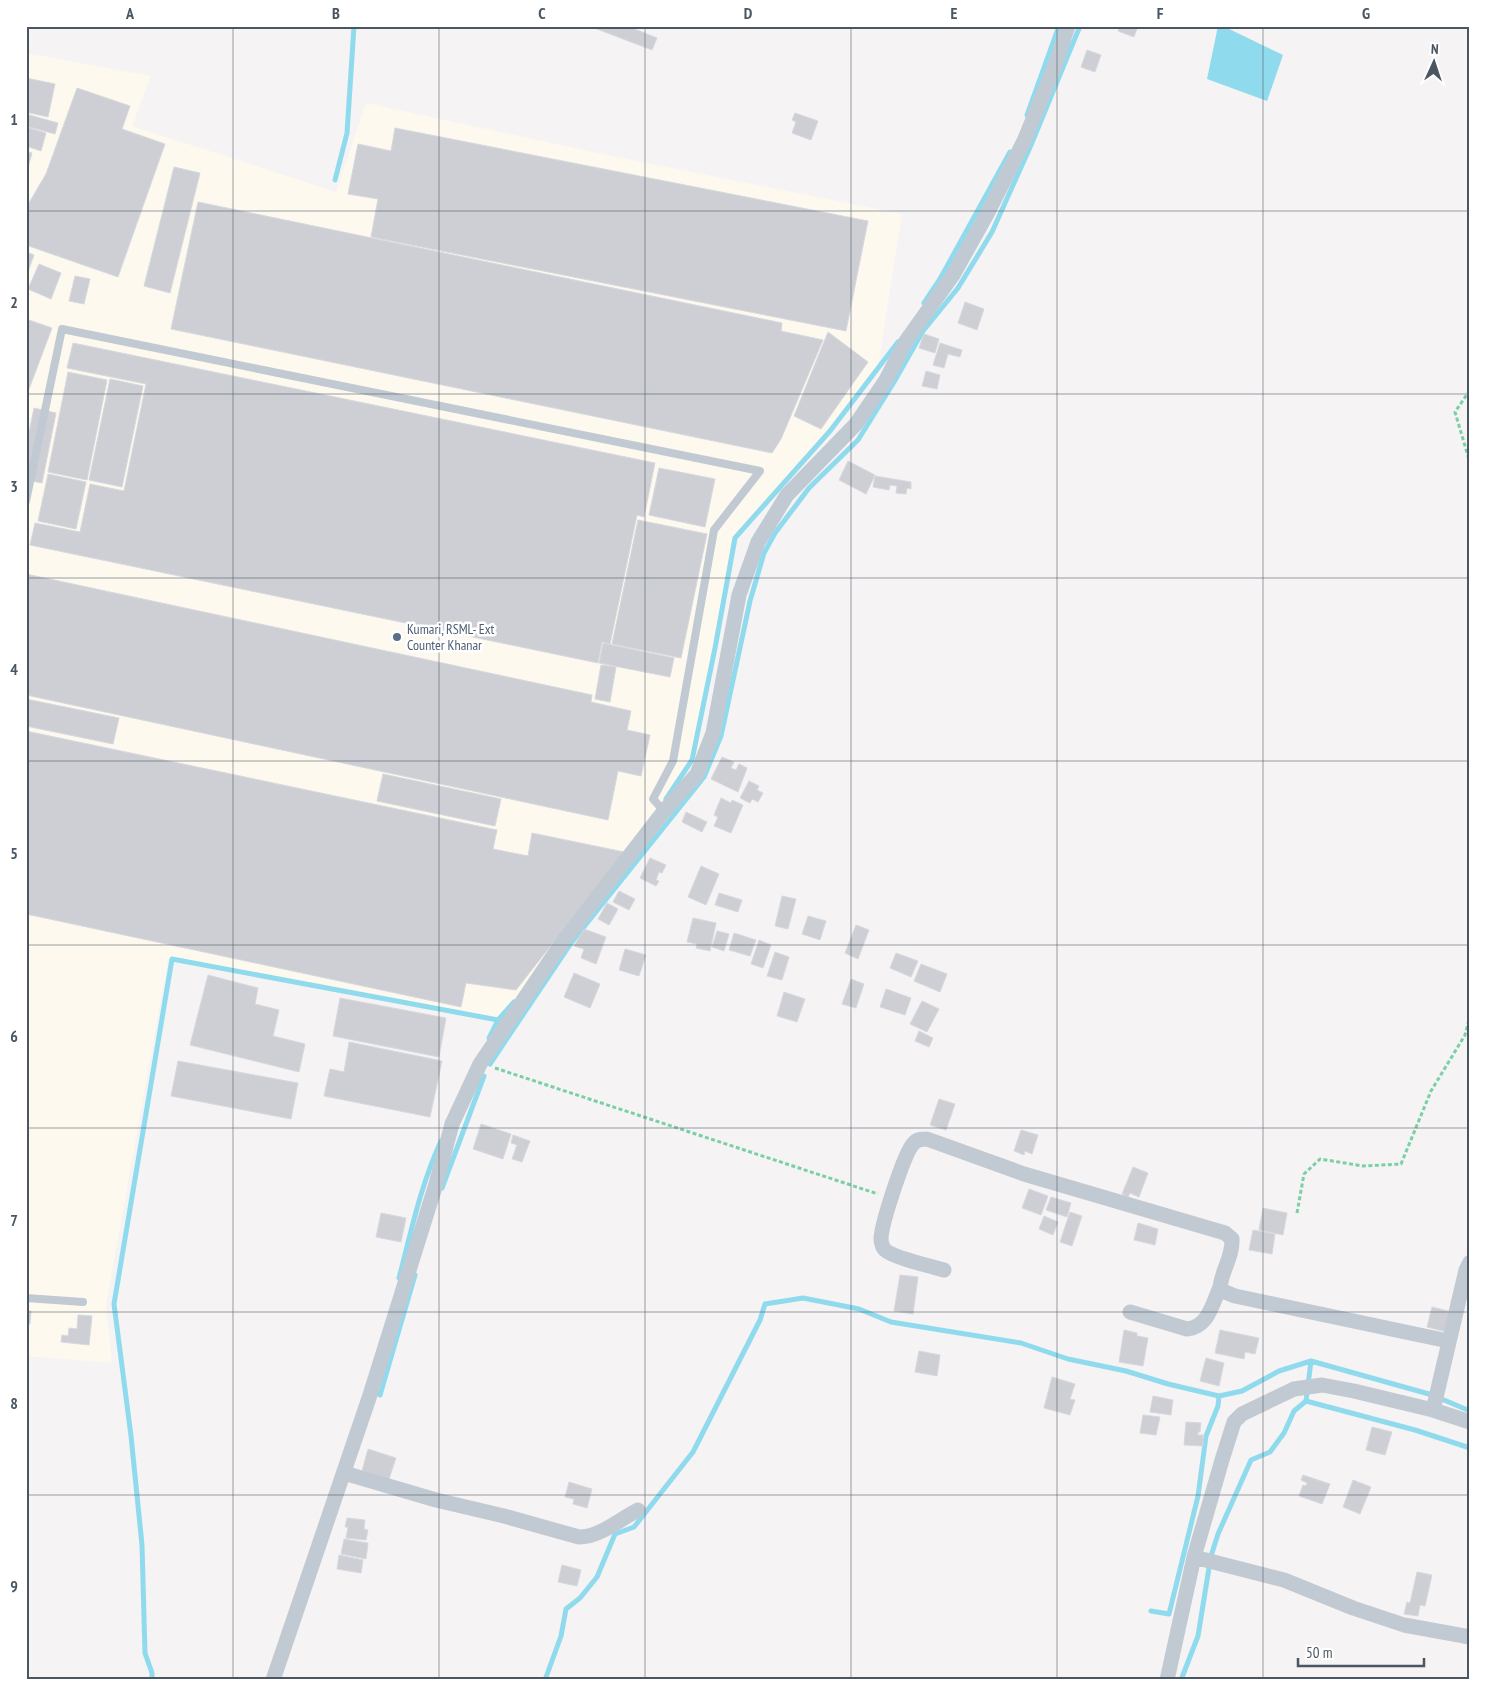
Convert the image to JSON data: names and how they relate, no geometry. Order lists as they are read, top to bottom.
{
  "places": ["Kumari, RSML- Ext Counter Khanar"],
  "scale_bar": "50 m",
  "north": "top",
  "grid": {
    "columns": [
      "A",
      "B",
      "C",
      "D",
      "E",
      "F",
      "G"
    ],
    "rows": [
      "1",
      "2",
      "3",
      "4",
      "5",
      "6",
      "7",
      "8",
      "9"
    ]
  }
}
